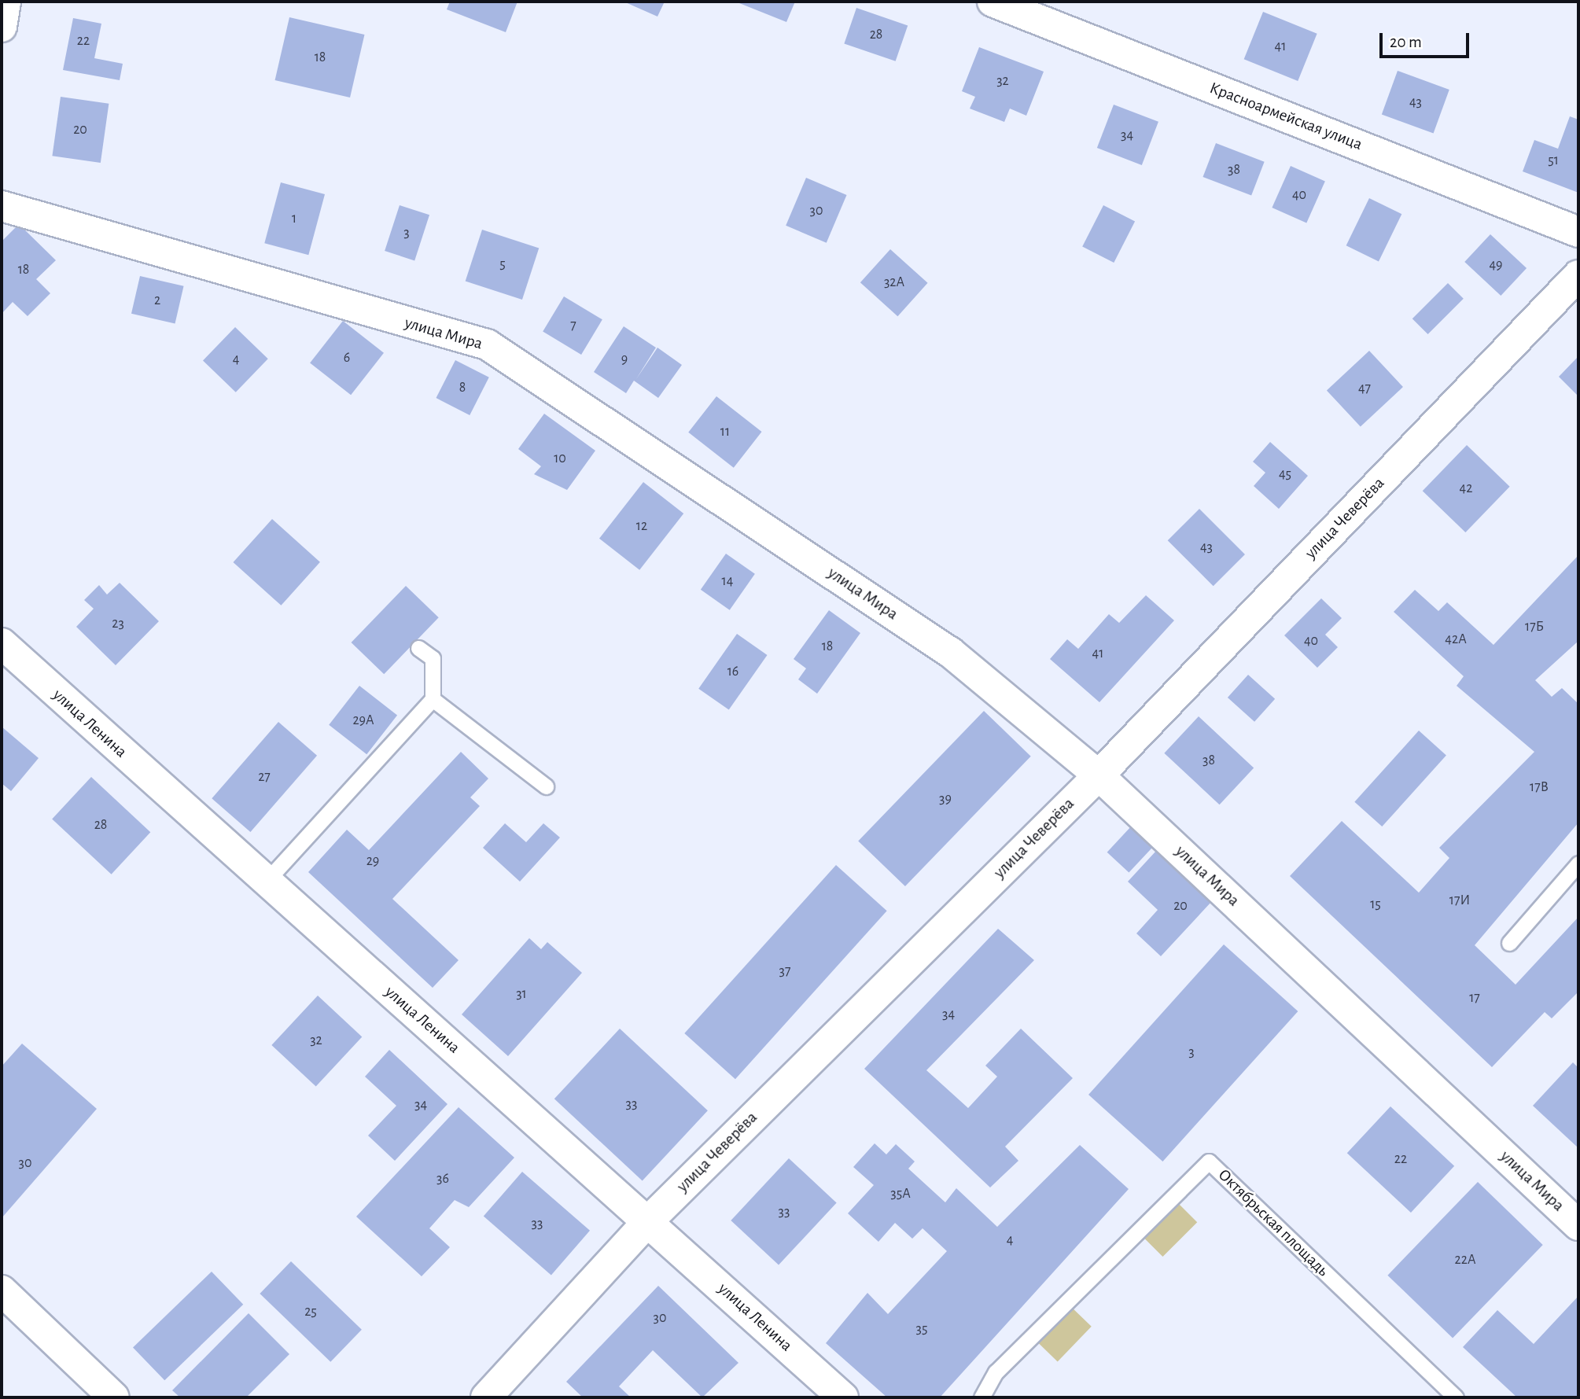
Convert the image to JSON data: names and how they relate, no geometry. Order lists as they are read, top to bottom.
{
  "streets": {
    "main road": [
      "Красноармейская улица",
      "улица Мира",
      "улица Чеверёва",
      "улица Ленина"
    ],
    "lane": ["Октябрьская площадь"]
  },
  "crossings": [
    ["улица Мира", "улица Чеверёва"],
    ["улица Чеверёва", "улица Ленина"]
  ],
  "house_numbers": [
    "28",
    "22",
    "41",
    "18",
    "32",
    "43",
    "20",
    "34",
    "51",
    "38",
    "40",
    "30",
    "1",
    "3",
    "5",
    "49",
    "18",
    "32А",
    "2",
    "7",
    "6",
    "4",
    "9",
    "8",
    "47",
    "11",
    "10",
    "45",
    "42",
    "12",
    "43",
    "14",
    "23",
    "17Б",
    "42А",
    "40",
    "18",
    "41",
    "16",
    "29А",
    "38",
    "27",
    "17В",
    "39",
    "28",
    "29",
    "17И",
    "15",
    "20",
    "37",
    "31",
    "17",
    "34",
    "32",
    "3",
    "33",
    "34",
    "22",
    "30",
    "36",
    "35А",
    "33",
    "33",
    "4",
    "22А",
    "25",
    "30",
    "35"
  ],
  "scale_bar": "20 m"
}
